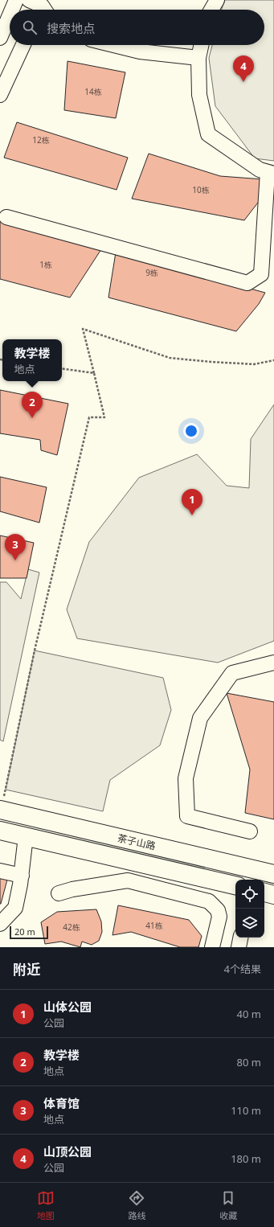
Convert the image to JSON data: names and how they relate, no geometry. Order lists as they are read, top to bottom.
{
  "streets": {
    "main road": ["茶子山路"]
  },
  "house_numbers": [
    "14栋",
    "12栋",
    "10栋",
    "1栋",
    "9栋",
    "41栋",
    "42栋"
  ],
  "scale_bar": "20 m",
  "page": {
    "search": "搜索地点",
    "pins": [
      "4",
      "2",
      "1",
      "3"
    ],
    "popup": ["教学楼", "地点"],
    "scale": "20 m",
    "heading": ["附近", "4个结果"],
    "list": [
      {
        "mark": "1",
        "name": "山体公园",
        "note": "公园",
        "value": "40 m"
      },
      {
        "mark": "2",
        "name": "教学楼",
        "note": "地点",
        "value": "80 m"
      },
      {
        "mark": "3",
        "name": "体育馆",
        "note": "地点",
        "value": "110 m"
      },
      {
        "mark": "4",
        "name": "山顶公园",
        "note": "公园",
        "value": "180 m"
      }
    ],
    "nav": ["地图", "路线", "收藏"]
  }
}
